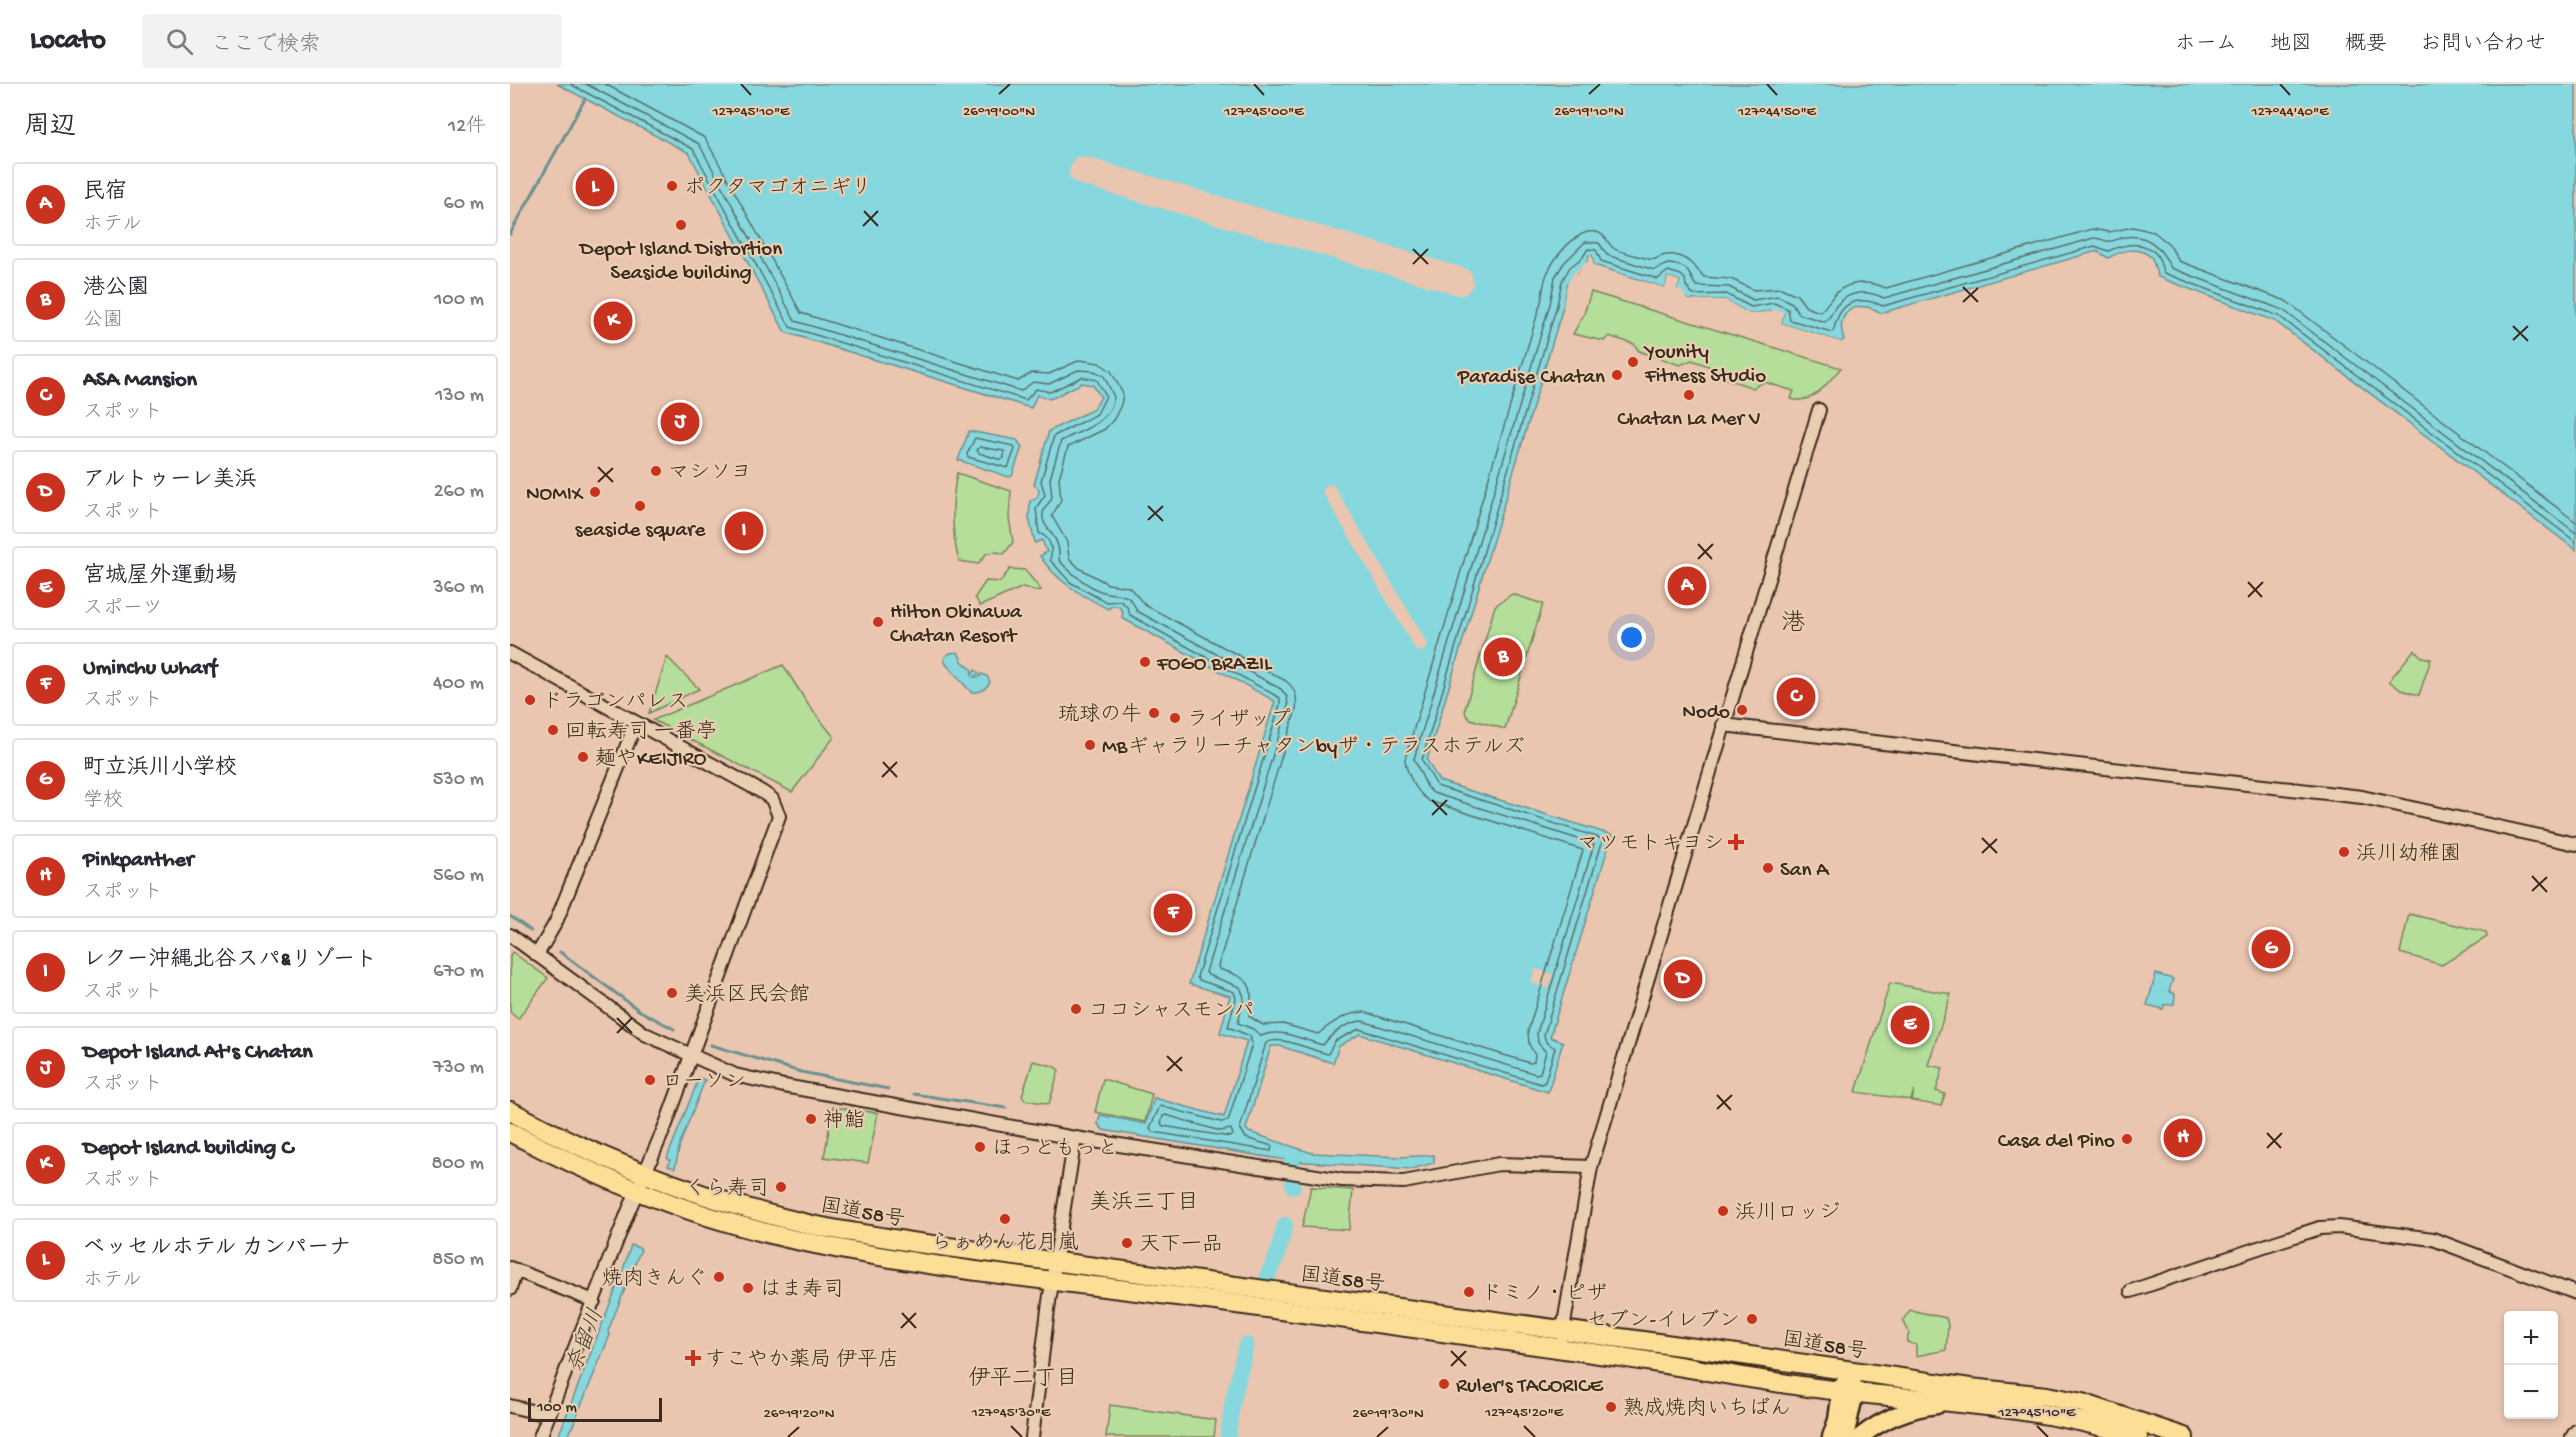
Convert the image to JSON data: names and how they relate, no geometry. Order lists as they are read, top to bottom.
{
  "streets": {
    "highway": ["国道58号"]
  },
  "districts": ["港", "美浜三丁目", "伊平二丁目"],
  "water": ["奈留川"],
  "places": {
    "other": [
      "ポクタマゴオニギリ",
      "Depot Island Distortion Seaside building",
      "Younity Fitness Studio",
      "Paradise Chatan",
      "Chatan La Mer V",
      "マシソヨ",
      "NOMIX",
      "seaside square",
      "Hilton Okinawa Chatan Resort",
      "FOGO BRAZIL",
      "ドラゴンパレス",
      "Nodo",
      "琉球の牛",
      "ライザップ",
      "回転寿司 一番亭",
      "MBギャラリーチャタンbyザ・テラスホテルズ",
      "麺やKEIJIRO",
      "浜川幼稚園",
      "San A",
      "美浜区民会館",
      "ココシャスモンパ",
      "ローソン",
      "神鮨",
      "Casa del Pino",
      "ほっともっと",
      "くら寿司",
      "浜川ロッジ",
      "らぁめん花月嵐",
      "天下一品",
      "焼肉きんぐ",
      "はま寿司",
      "ドミノ・ピザ",
      "セブン-イレブン",
      "Ruler's TACORICE",
      "熟成焼肉いちばん"
    ],
    "health": ["マツモトキヨシ", "すこやか薬局 伊平店"]
  },
  "scale_bar": "100 m",
  "page": {
    "header": "Locato",
    "search": "ここで検索",
    "nav": [
      "ホーム",
      "地図",
      "概要",
      "お問い合わせ"
    ],
    "heading": ["周辺", "12件"],
    "list": [
      {
        "mark": "A",
        "name": "民宿",
        "note": "ホテル",
        "value": "60 m"
      },
      {
        "mark": "B",
        "name": "港公園",
        "note": "公園",
        "value": "100 m"
      },
      {
        "mark": "C",
        "name": "ASA Mansion",
        "note": "スポット",
        "value": "130 m"
      },
      {
        "mark": "D",
        "name": "アルトゥーレ美浜",
        "note": "スポット",
        "value": "260 m"
      },
      {
        "mark": "E",
        "name": "宮城屋外運動場",
        "note": "スポーツ",
        "value": "360 m"
      },
      {
        "mark": "F",
        "name": "Uminchu wharf",
        "note": "スポット",
        "value": "400 m"
      },
      {
        "mark": "G",
        "name": "町立浜川小学校",
        "note": "学校",
        "value": "530 m"
      },
      {
        "mark": "H",
        "name": "Pinkpanther",
        "note": "スポット",
        "value": "560 m"
      },
      {
        "mark": "I",
        "name": "レクー沖縄北谷スパ&リゾート",
        "note": "スポット",
        "value": "670 m"
      },
      {
        "mark": "J",
        "name": "Depot Island At's Chatan",
        "note": "スポット",
        "value": "730 m"
      },
      {
        "mark": "K",
        "name": "Depot Island building C",
        "note": "スポット",
        "value": "800 m"
      },
      {
        "mark": "L",
        "name": "ベッセルホテル カンパーナ",
        "note": "ホテル",
        "value": "850 m"
      }
    ],
    "pins": [
      "L",
      "K",
      "J",
      "I",
      "A",
      "B",
      "C",
      "F",
      "G",
      "D",
      "E",
      "H"
    ],
    "map_buttons": ["+", "−"],
    "scale": "100 m"
  },
  "coordinates": [
    "26°19'00\"N",
    "26°19'10\"N",
    "127°45'10\"E",
    "127°45'00\"E",
    "127°44'50\"E",
    "127°44'40\"E",
    "127°45'30\"E",
    "127°45'20\"E",
    "26°19'20\"N",
    "26°19'30\"N"
  ]
}
